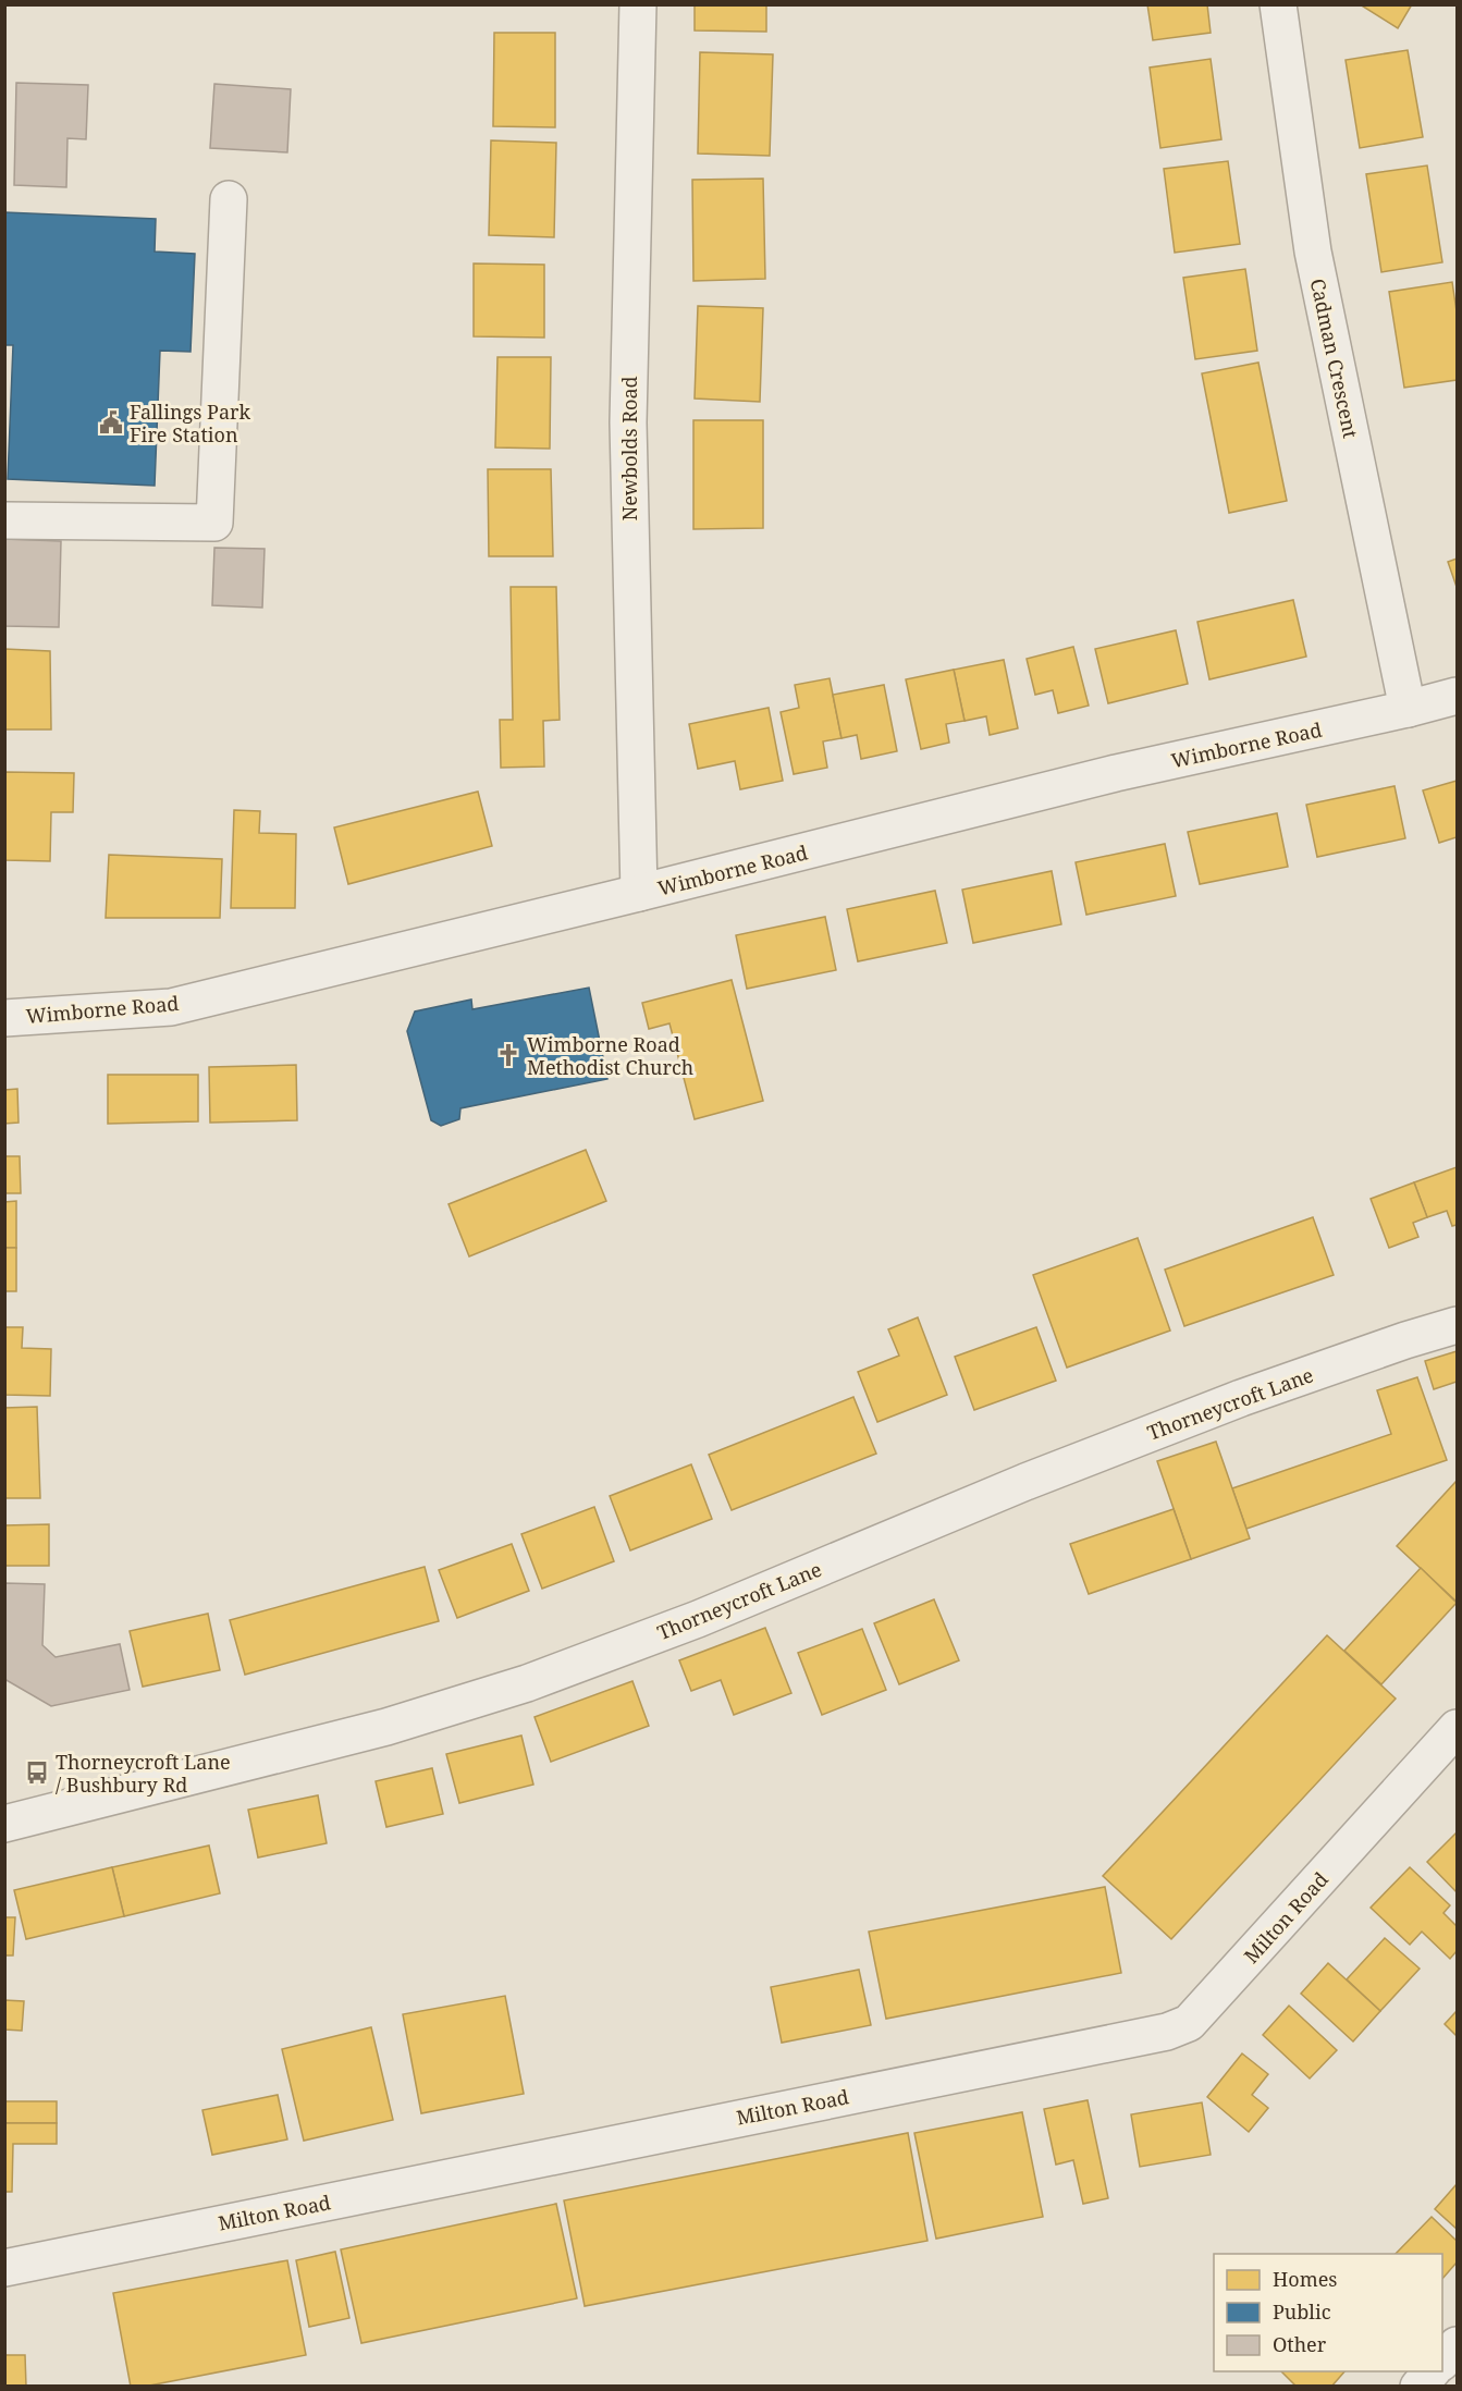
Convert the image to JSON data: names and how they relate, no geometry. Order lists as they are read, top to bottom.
{
  "streets": {
    "street": [
      "Cadman Crescent",
      "Newbolds Road",
      "Wimborne Road",
      "Thorneycroft Lane",
      "Milton Road"
    ]
  },
  "crossings": [
    ["Cadman Crescent", "Wimborne Road"],
    ["Newbolds Road", "Wimborne Road"]
  ],
  "places": {
    "public building": ["Fallings Park Fire Station"],
    "church": ["Wimborne Road Methodist Church"],
    "bus stop": ["Thorneycroft Lane / Bushbury Rd"]
  },
  "legend": ["Homes", "Public", "Other"]
}
